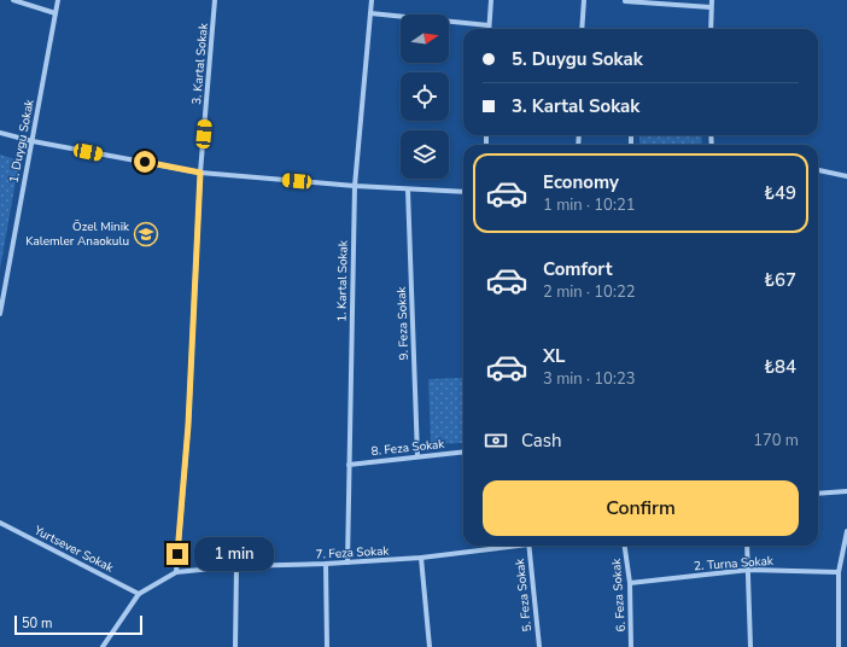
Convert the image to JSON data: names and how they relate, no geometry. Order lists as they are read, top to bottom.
{
  "streets": {
    "street": [
      "3. Kartal Sokak",
      "1. Duygu Sokak",
      "1. Kartal Sokak",
      "9. Feza Sokak",
      "8. Feza Sokak",
      "Yurtsever Sokak",
      "7. Feza Sokak",
      "2. Turna Sokak",
      "5. Feza Sokak",
      "6. Feza Sokak"
    ]
  },
  "crossings": [
    ["3. Kartal Sokak", "7. Feza Sokak"],
    ["1. Kartal Sokak", "8. Feza Sokak"],
    ["1. Kartal Sokak", "7. Feza Sokak"],
    ["9. Feza Sokak", "8. Feza Sokak"],
    ["2. Turna Sokak", "6. Feza Sokak"]
  ],
  "places": {
    "school or university": ["Özel Minik Kalemler Anaokulu"]
  },
  "scale_bar": "50 m",
  "north": "right",
  "page": {
    "banner": ["5. Duygu Sokak", "3. Kartal Sokak"],
    "list": [
      {
        "name": "Economy",
        "note": "1 min · 10:21",
        "value": "₺49"
      },
      {
        "name": "Comfort",
        "note": "2 min · 10:22",
        "value": "₺67"
      },
      {
        "name": "XL",
        "note": "3 min · 10:23",
        "value": "₺84"
      }
    ],
    "pay": ["Cash", "170 m"],
    "buttons": "Confirm",
    "bubble": "1 min",
    "scale": "50 m"
  }
}
